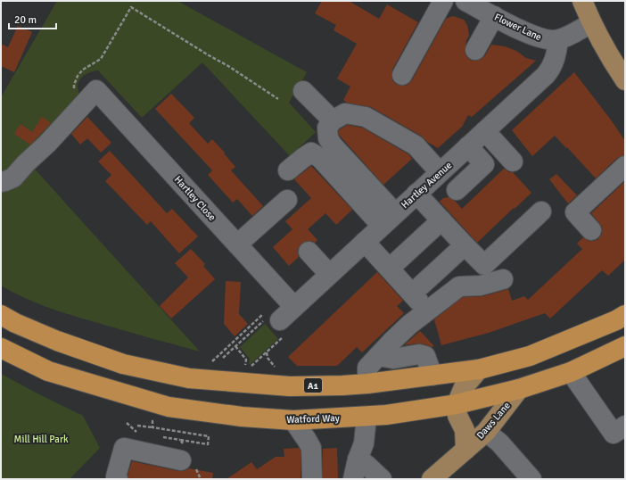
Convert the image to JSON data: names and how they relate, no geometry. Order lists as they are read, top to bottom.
{
  "streets": {
    "highway": ["A1", "Watford Way"],
    "main road": ["Daws Lane"],
    "street": ["Flower Lane", "Hartley Avenue", "Hartley Close"]
  },
  "crossings": [
    ["Flower Lane", "Hartley Avenue"],
    ["Hartley Avenue", "Hartley Close"],
    ["Watford Way", "Daws Lane"]
  ],
  "parks": ["Mill Hill Park"],
  "scale_bar": "20 m"
}
